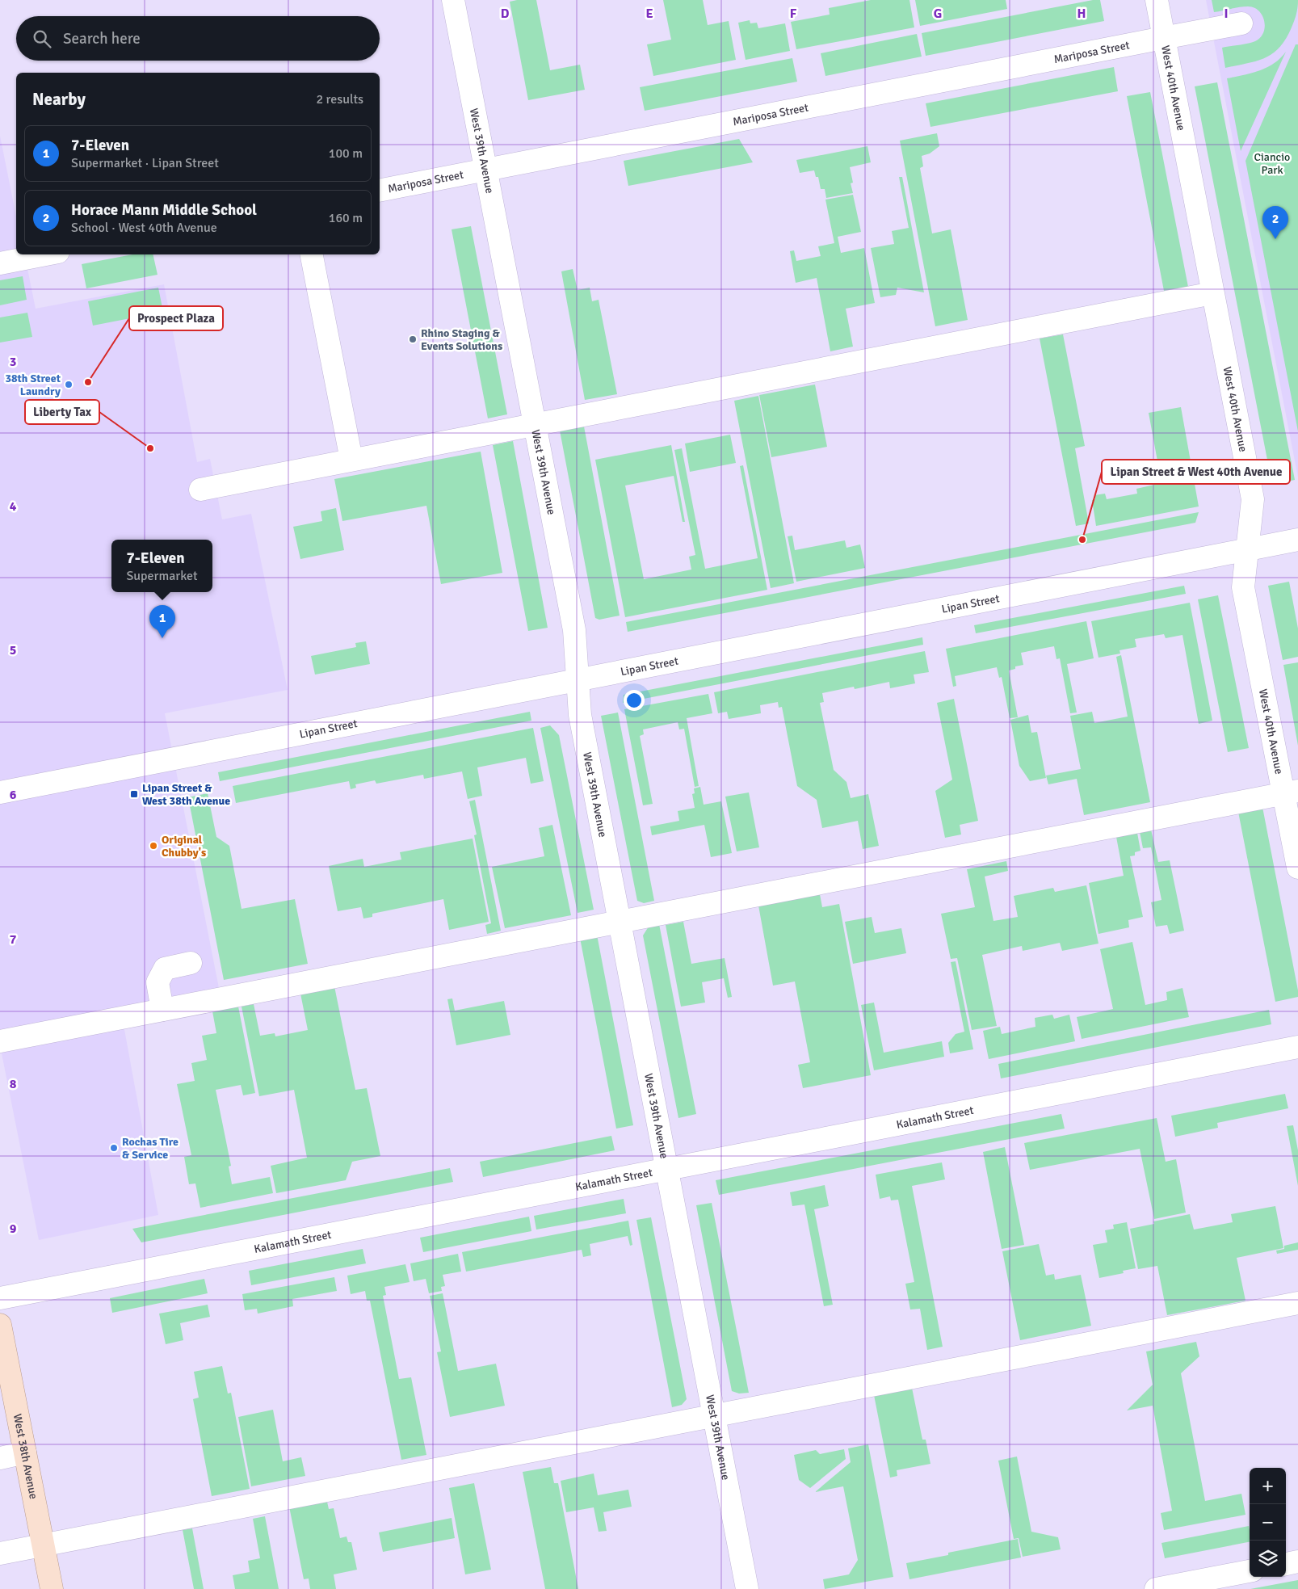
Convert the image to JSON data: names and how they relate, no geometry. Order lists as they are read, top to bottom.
{
  "streets": {
    "main road": ["West 38th Avenue"],
    "street": [
      "Mariposa Street",
      "West 40th Avenue",
      "West 39th Avenue",
      "Lipan Street",
      "Kalamath Street"
    ]
  },
  "crossings": [
    ["Mariposa Street", "West 40th Avenue"],
    ["Mariposa Street", "West 39th Avenue"],
    ["West 40th Avenue", "Lipan Street"],
    ["West 39th Avenue", "Lipan Street"],
    ["West 39th Avenue", "Kalamath Street"]
  ],
  "parks": ["Ciancio Park"],
  "places": {
    "other": [
      "Rhino Staging & Events Solutions",
      "Prospect Plaza",
      "38th Street Laundry",
      "Liberty Tax",
      "Lipan Street & West 40th Avenue",
      "Original Chubby's",
      "Rochas Tire & Service"
    ],
    "transit": ["Lipan Street & West 38th Avenue"]
  },
  "page": {
    "search": "Search here",
    "heading": ["Nearby", "2 results"],
    "list": [
      {
        "mark": "1",
        "name": "7-Eleven",
        "note": "Supermarket · Lipan Street",
        "value": "100 m"
      },
      {
        "mark": "2",
        "name": "Horace Mann Middle School",
        "note": "School · West 40th Avenue",
        "value": "160 m"
      }
    ],
    "pins": ["2", "1"],
    "popup": ["7-Eleven", "Supermarket"],
    "map_buttons": ["+", "−"]
  },
  "grid": {
    "columns": [
      "D",
      "E",
      "F",
      "G",
      "H",
      "I"
    ],
    "rows": [
      "3",
      "4",
      "5",
      "6",
      "7",
      "8",
      "9"
    ]
  }
}
